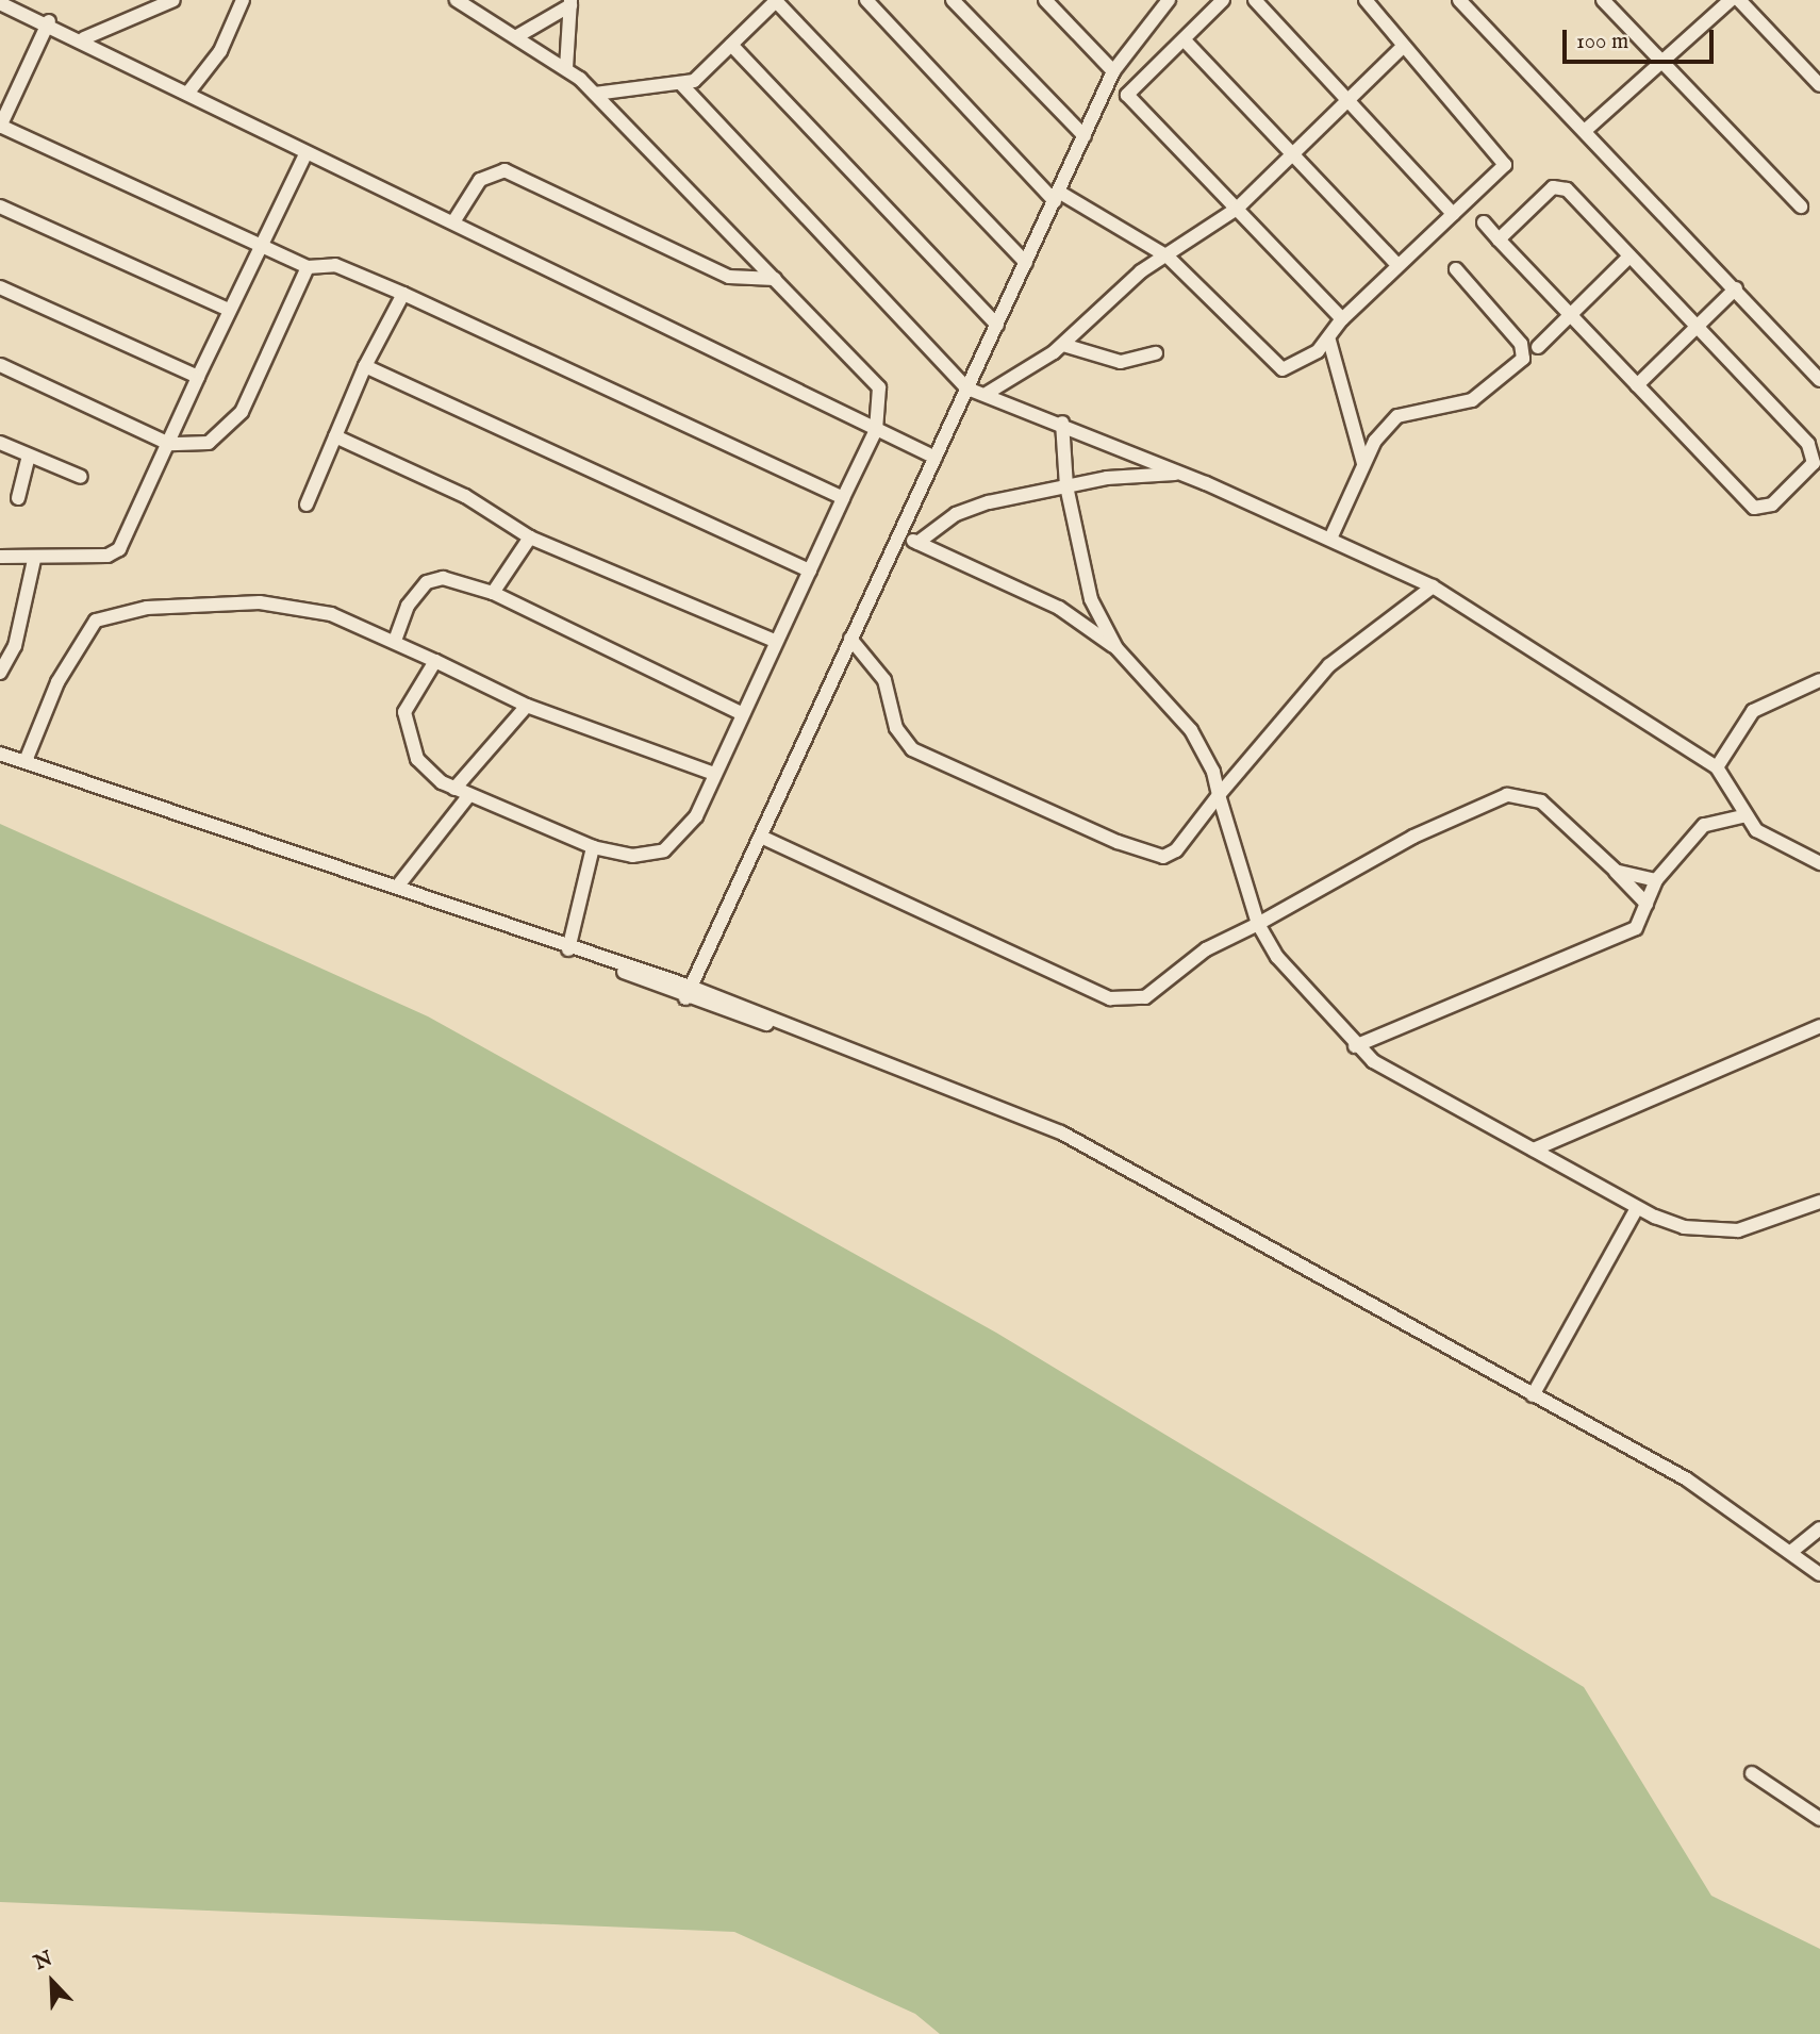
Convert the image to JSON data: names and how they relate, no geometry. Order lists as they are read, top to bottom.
{
  "scale_bar": "100 m",
  "north": "top left"
}
